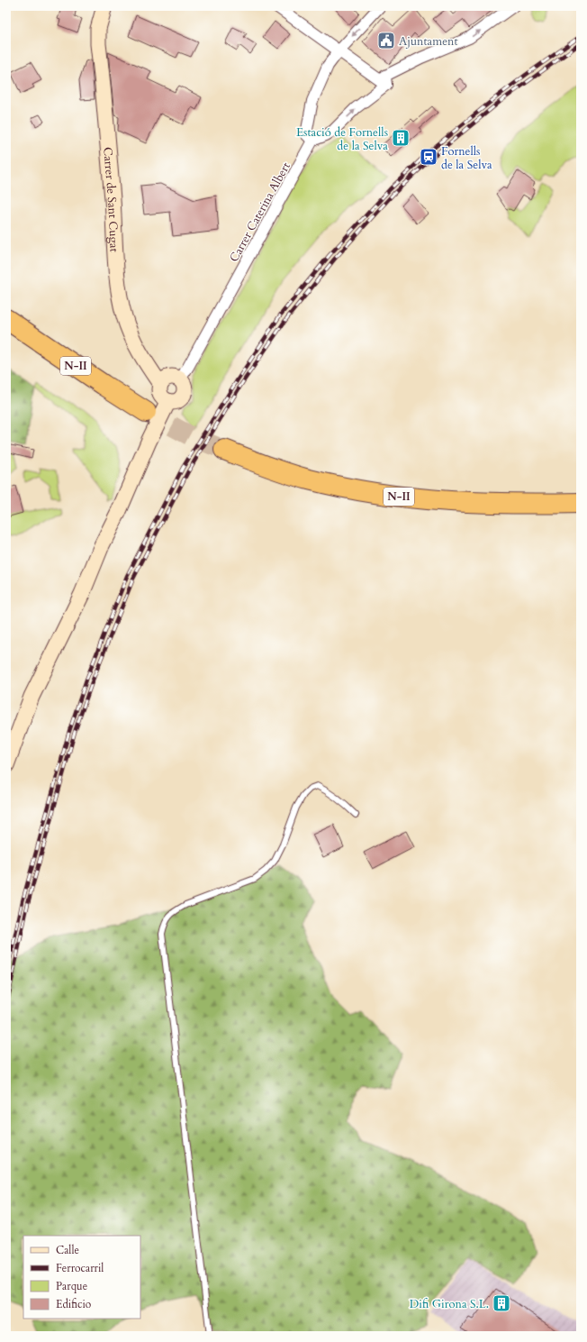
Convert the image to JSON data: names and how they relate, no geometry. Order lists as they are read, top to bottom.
{
  "streets": {
    "highway": ["N-II"],
    "street": ["Carrer de Sant Cugat", "Carrer Caterina Albert"]
  },
  "crossings": [
    ["Carrer de Sant Cugat", "Carrer Caterina Albert"]
  ],
  "places": {
    "public building": ["Ajuntament"],
    "building": ["Estació de Fornells de la Selva", "Difi Girona S.L."],
    "station": ["Fornells de la Selva"]
  },
  "legend": [
    "Calle",
    "Ferrocarril",
    "Parque",
    "Edificio"
  ]
}
